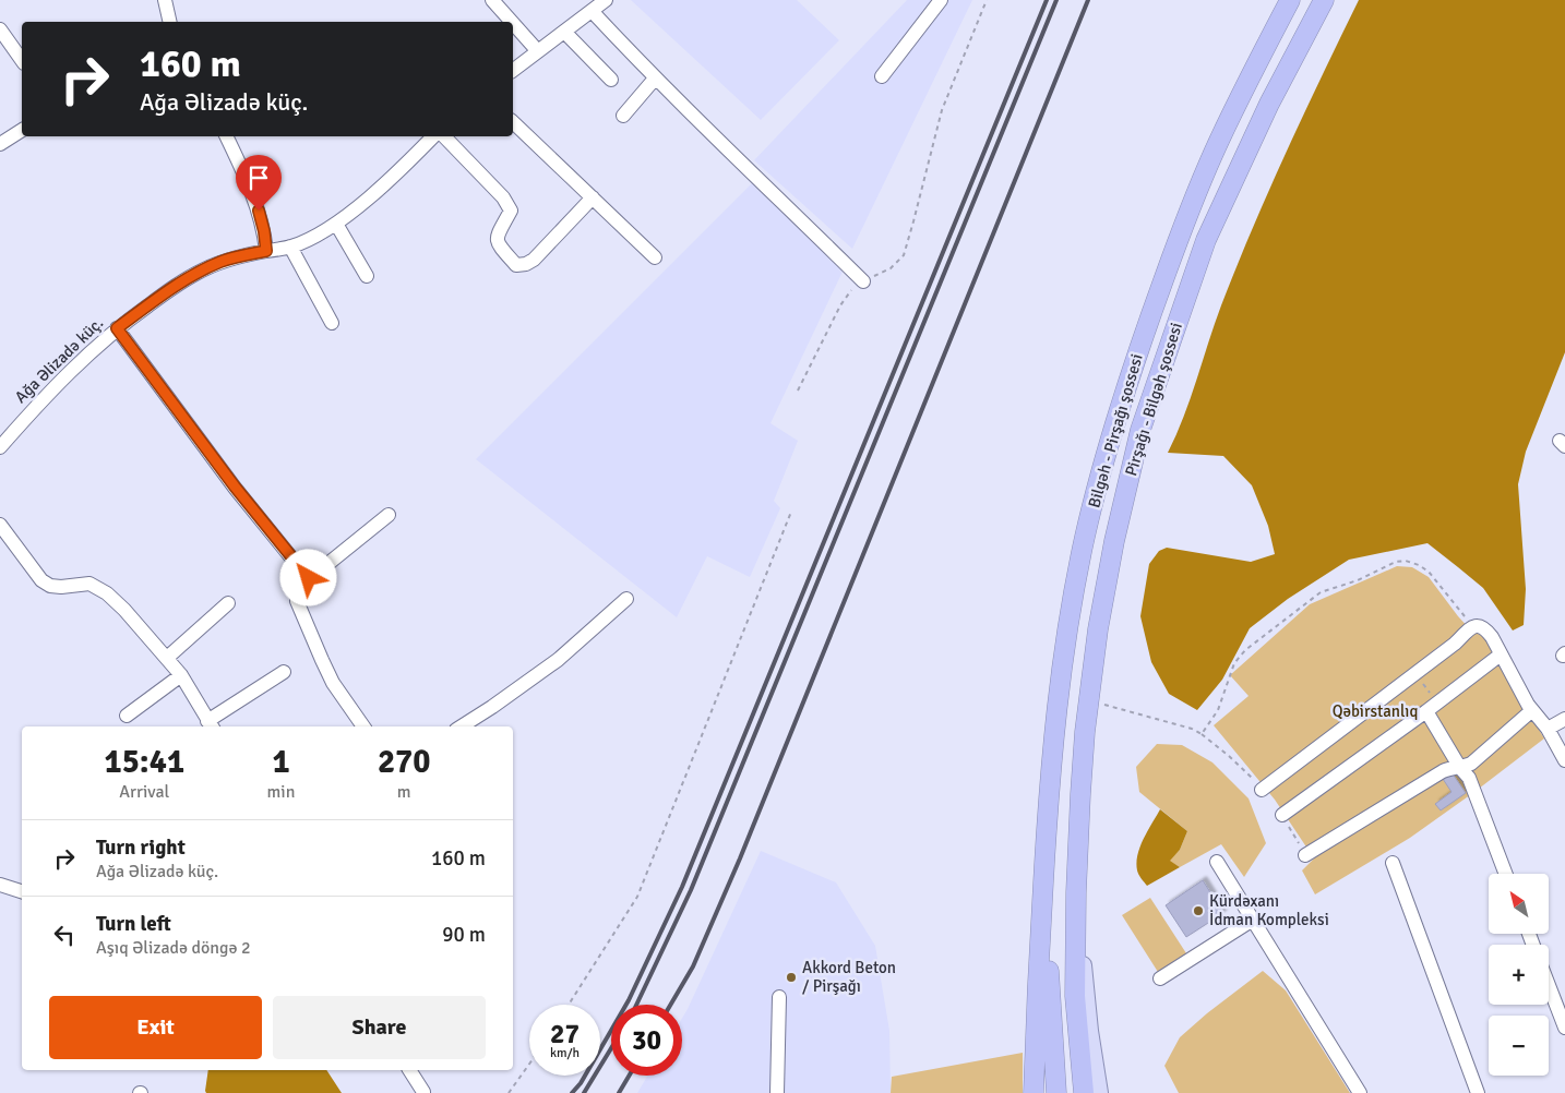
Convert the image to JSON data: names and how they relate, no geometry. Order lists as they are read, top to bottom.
{
  "streets": {
    "highway": ["Pirşağı - Bilgəh şossesi", "Bilgəh - Pirşağı şossesi"],
    "street": ["Ağa Əlizadə küç."]
  },
  "parks": ["Qəbirstanlıq"],
  "places": ["Kürdəxanı İdman Kompleksi", "Akkord Beton / Pirşağı"],
  "north": "top left",
  "page": {
    "turn": ["160 m", "Ağa Əlizadə küç."],
    "eta": [
      "15:41",
      "Arrival",
      "1",
      "min",
      "270",
      "m"
    ],
    "list": [
      {
        "name": "Turn right",
        "note": "Ağa Əlizadə küç.",
        "value": "160 m"
      },
      {
        "name": "Turn left",
        "note": "Aşıq Əlizadə döngə 2",
        "value": "90 m"
      }
    ],
    "map_buttons": ["+", "−"],
    "buttons": ["Exit", "Share"],
    "speed": "27 km/h",
    "limit": "30"
  }
}
